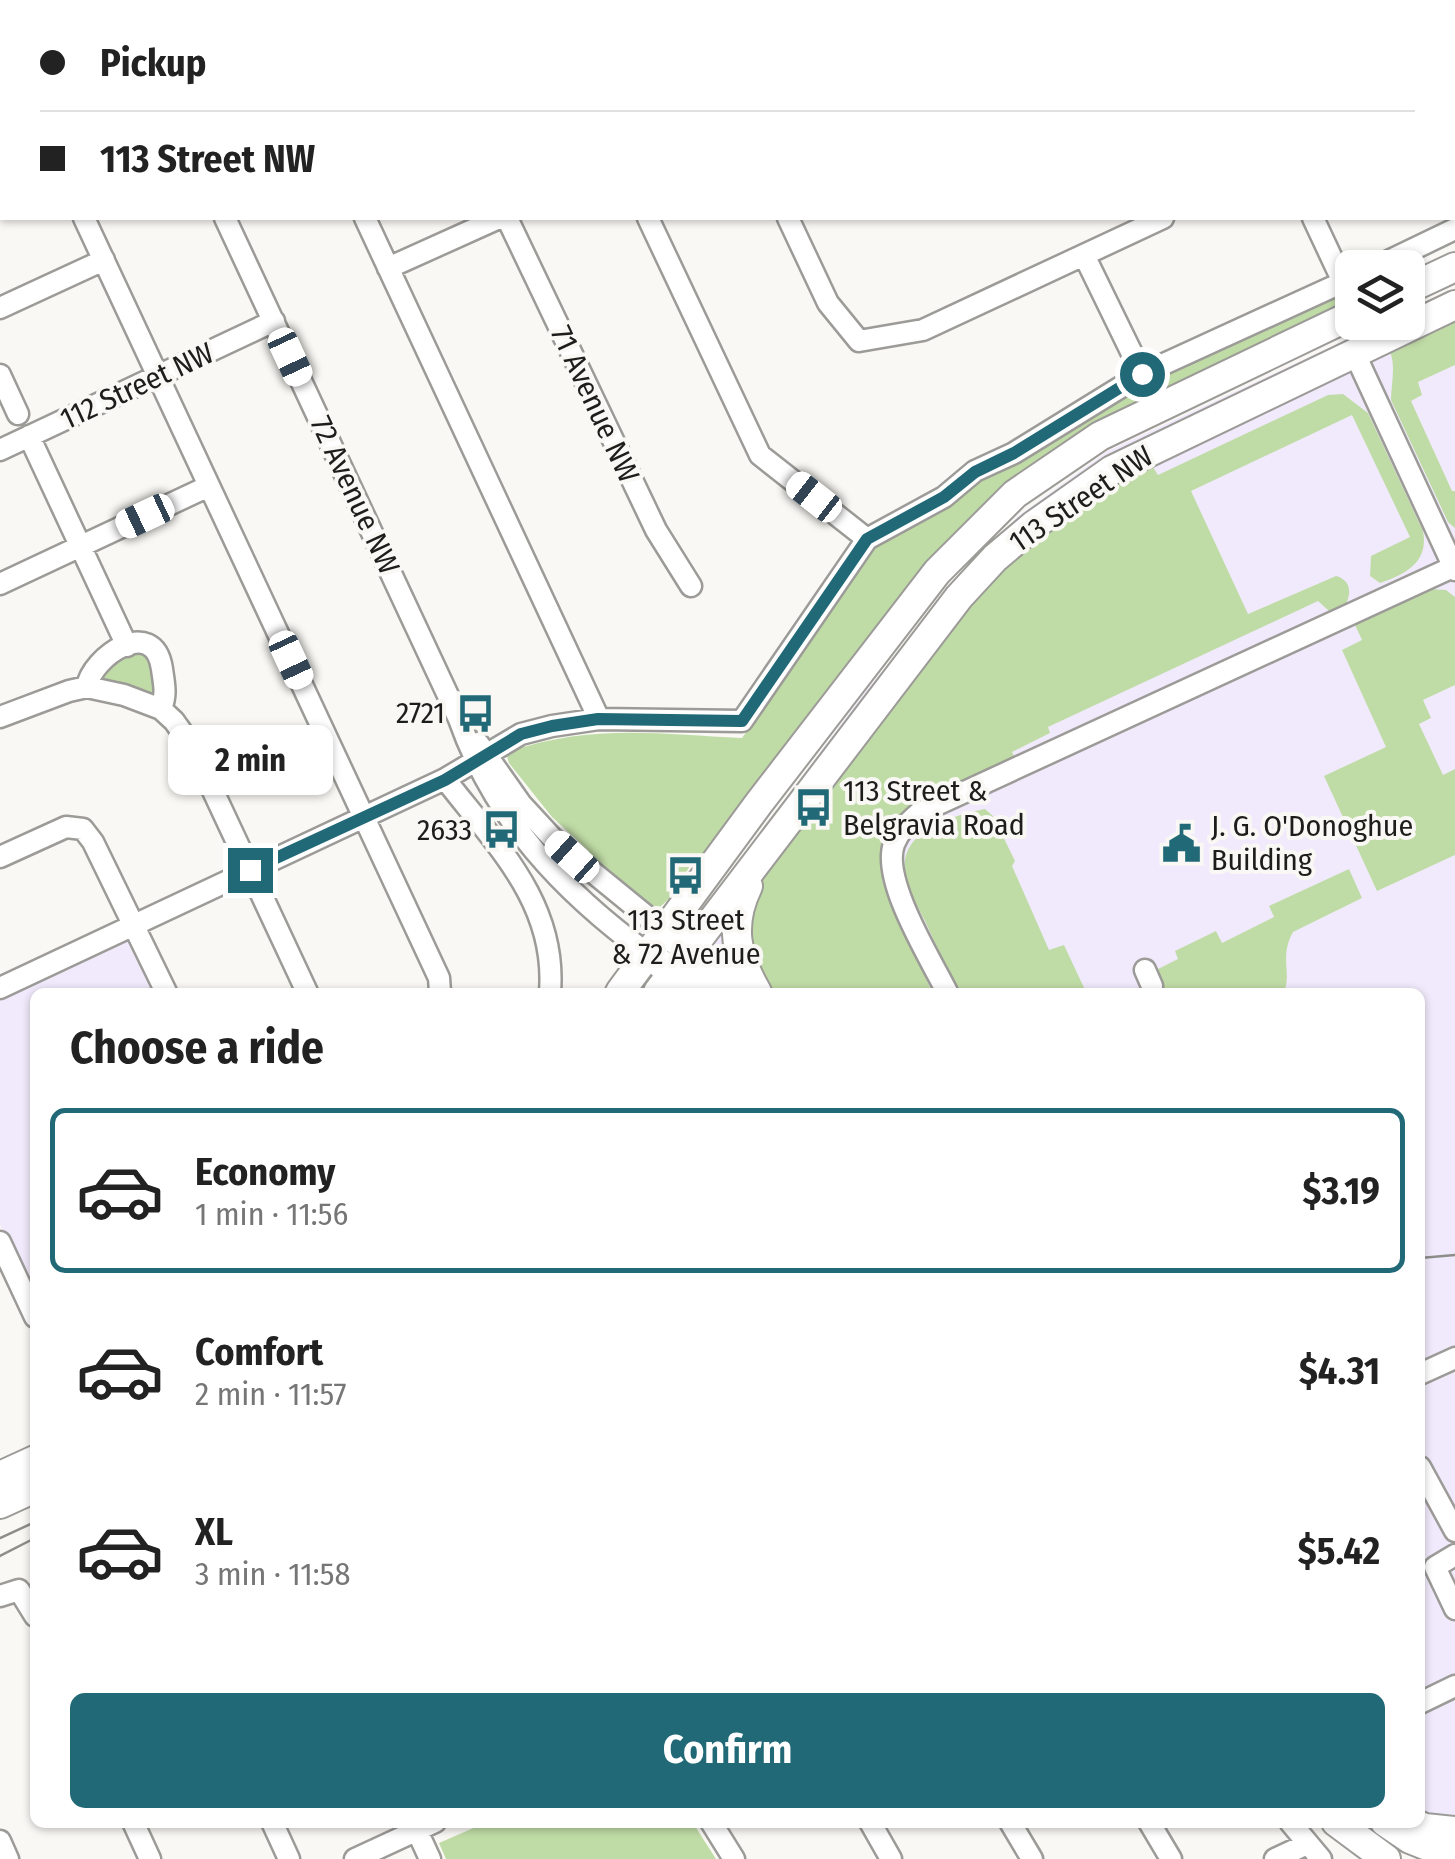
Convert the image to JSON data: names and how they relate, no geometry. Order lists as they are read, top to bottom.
{
  "streets": {
    "main road": ["113 Street NW"],
    "street": ["112 Street NW", "71 Avenue NW", "72 Avenue NW"]
  },
  "crossings": [
    ["112 Street NW", "72 Avenue NW"],
    ["72 Avenue NW", "113 Street NW"]
  ],
  "places": {
    "bus stop": [
      "2721",
      "113 Street & Belgravia Road",
      "2633",
      "113 Street & 72 Avenue"
    ],
    "public building": ["J. G. O'Donoghue Building"]
  },
  "page": {
    "banner": ["Pickup", "113 Street NW"],
    "bubble": "2 min",
    "heading": "Choose a ride",
    "list": [
      {
        "name": "Economy",
        "note": "1 min · 11:56",
        "value": "$3.19"
      },
      {
        "name": "Comfort",
        "note": "2 min · 11:57",
        "value": "$4.31"
      },
      {
        "name": "XL",
        "note": "3 min · 11:58",
        "value": "$5.42"
      }
    ],
    "buttons": "Confirm"
  }
}
